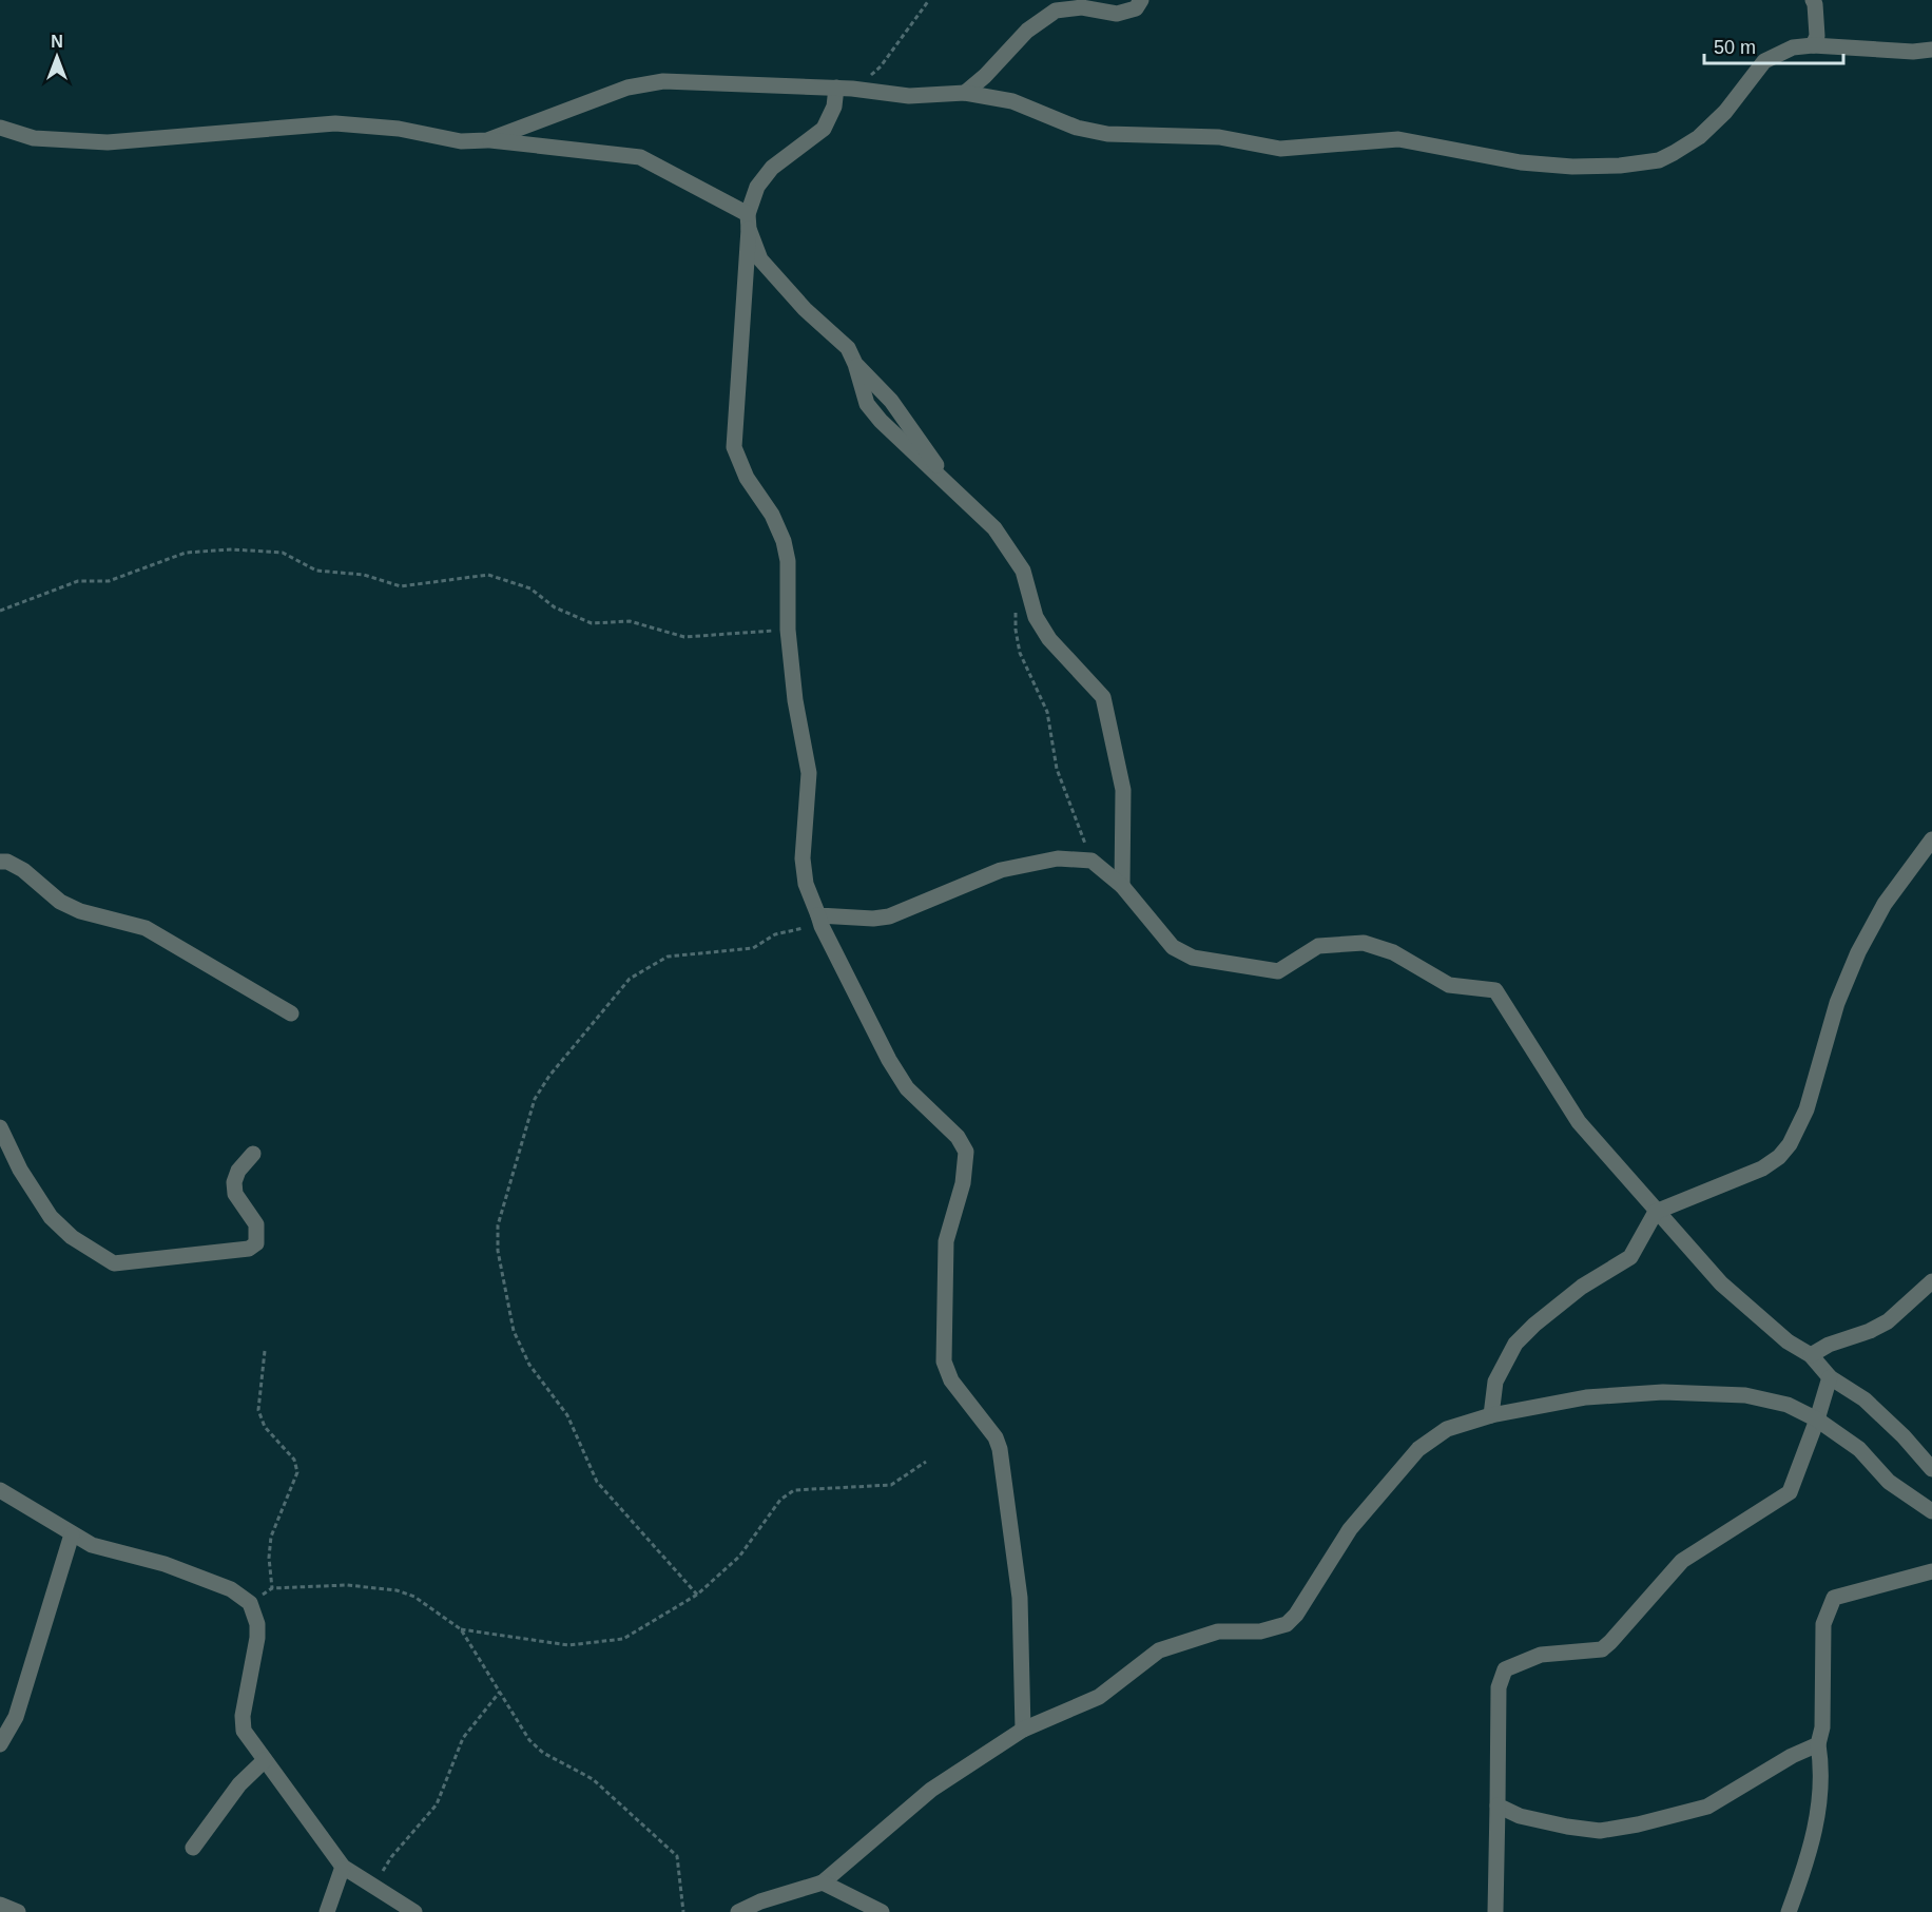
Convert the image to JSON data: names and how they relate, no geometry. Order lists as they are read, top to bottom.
{
  "scale_bar": "50 m",
  "north": "top"
}
